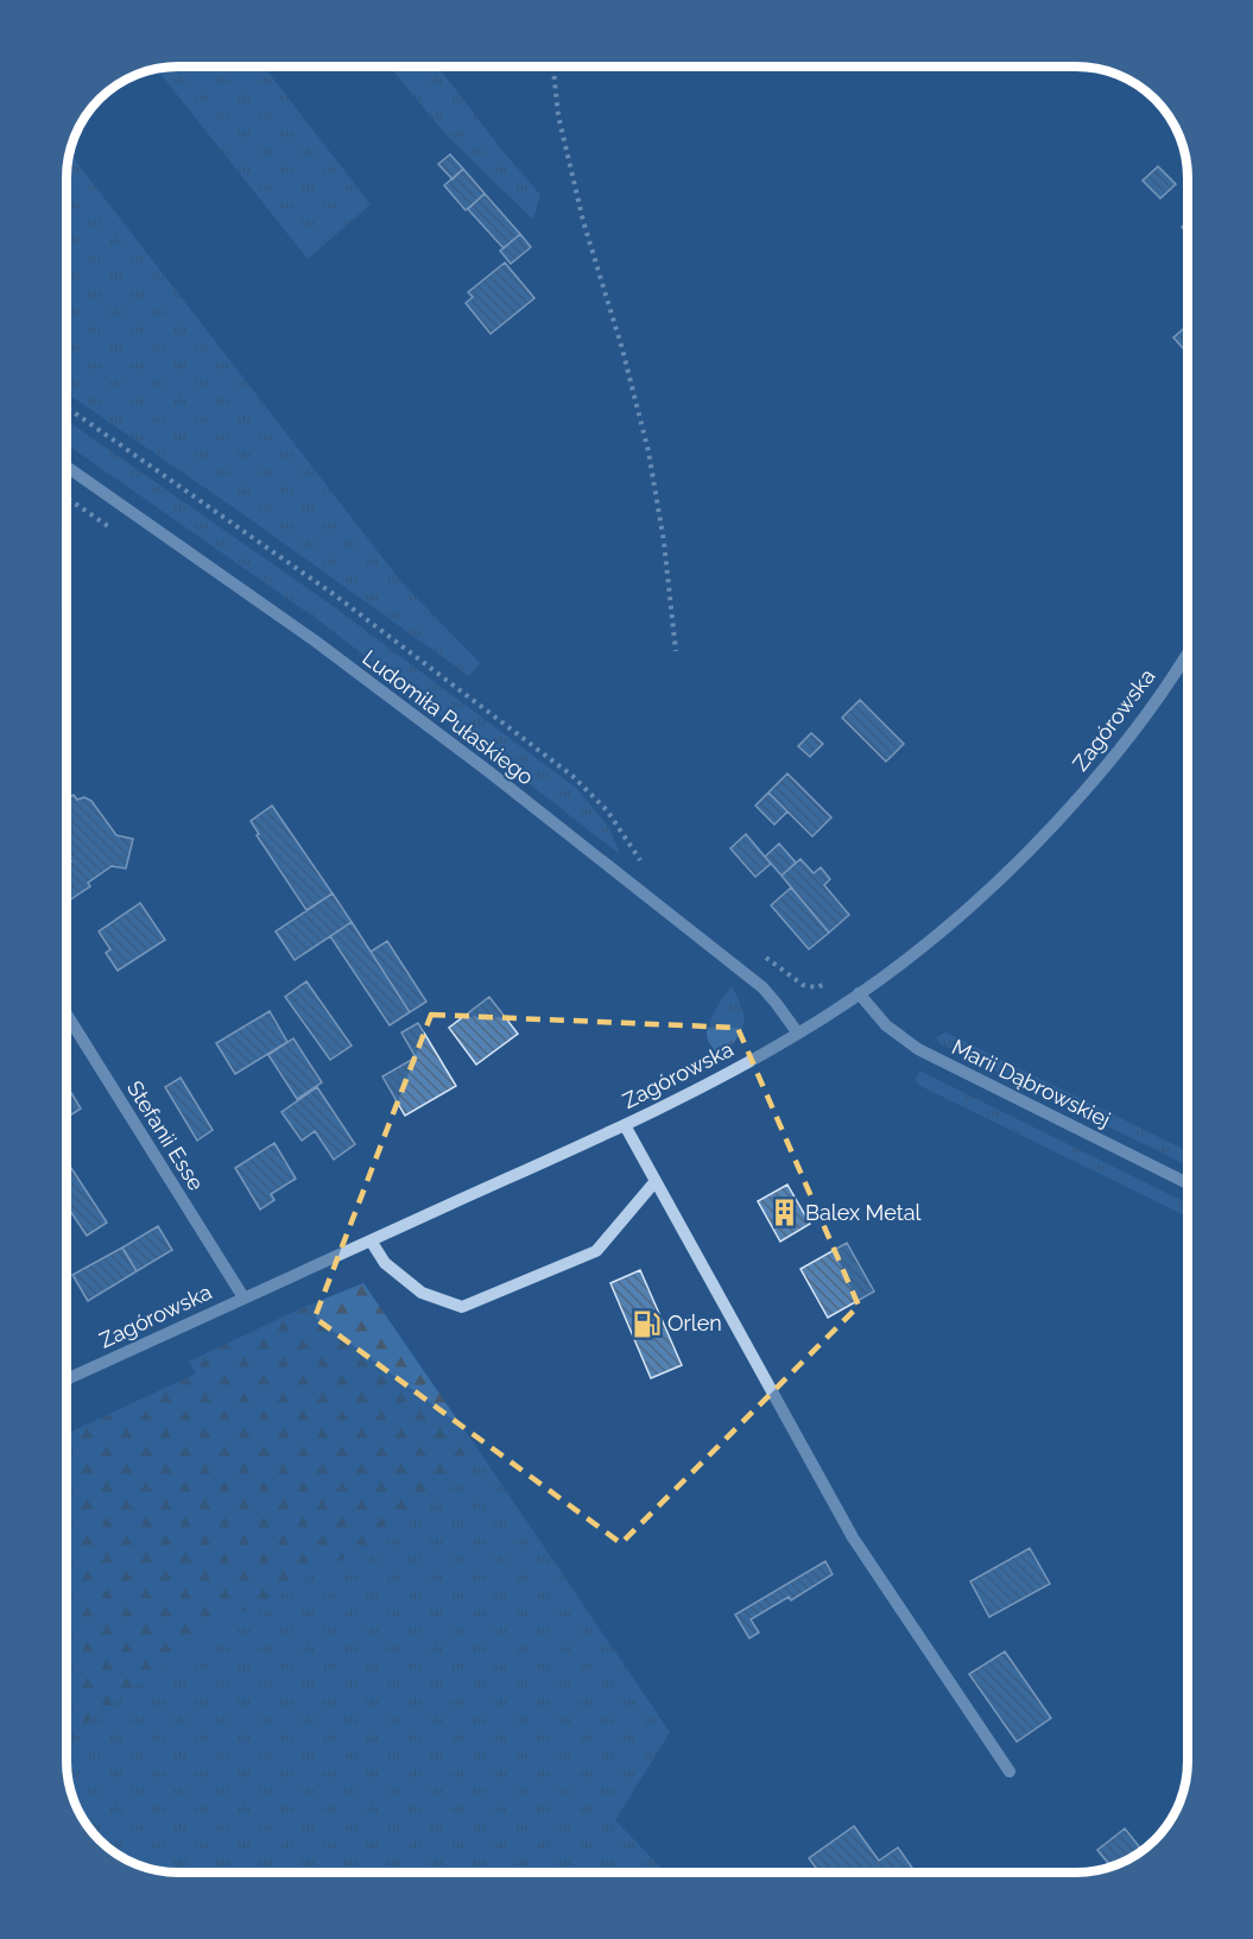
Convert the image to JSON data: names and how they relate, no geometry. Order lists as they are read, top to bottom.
{
  "streets": {
    "street": [
      "Ludomiła Pułaskiego",
      "Zagórowska",
      "Marii Dąbrowskiej",
      "Stefanii Esse"
    ]
  },
  "crossings": [
    ["Ludomiła Pułaskiego", "Zagórowska"],
    ["Zagórowska", "Marii Dąbrowskiej"],
    ["Zagórowska", "Stefanii Esse"]
  ],
  "places": {
    "building": ["Balex Metal"],
    "fuel station": ["Orlen"]
  }
}
